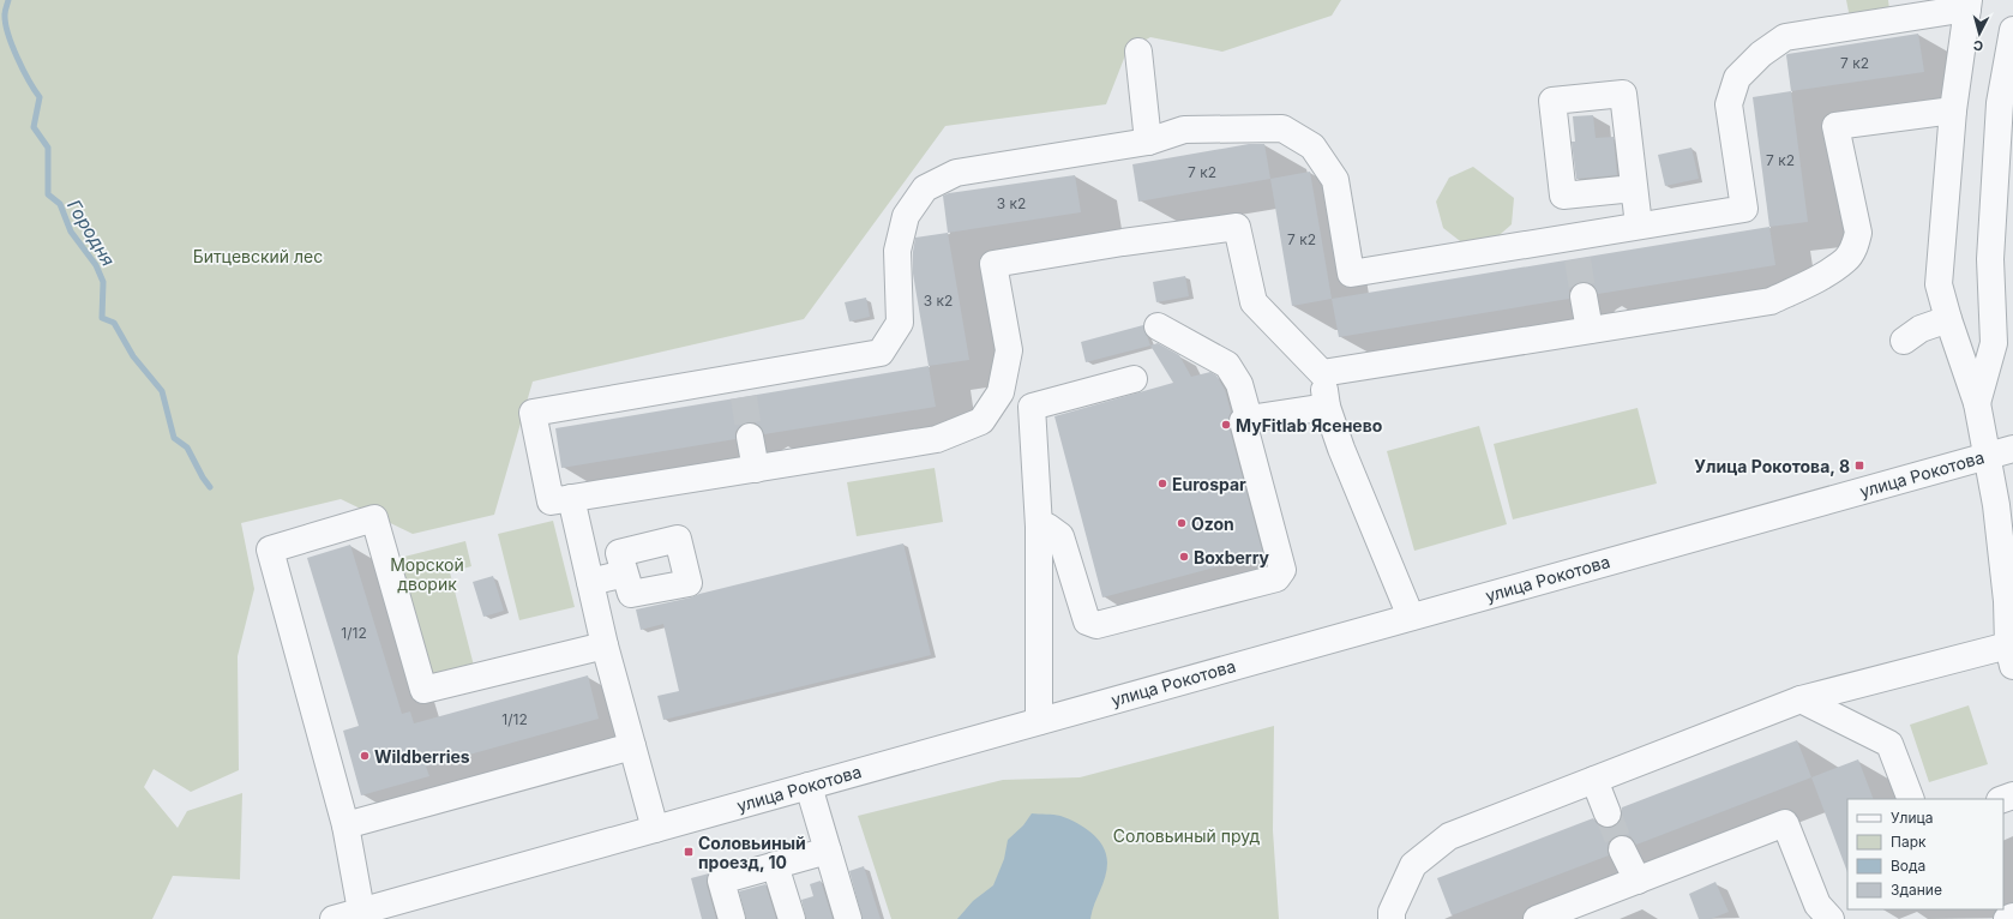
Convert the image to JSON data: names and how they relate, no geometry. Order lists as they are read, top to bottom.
{
  "streets": {
    "street": ["улица Рокотова"]
  },
  "water": ["Городня"],
  "parks": ["Битцевский лес", "Морской дворик", "Соловьиный пруд"],
  "places": {
    "other": [
      "MyFitlab Ясенево",
      "Eurospar",
      "Ozon",
      "Boxberry",
      "Wildberries"
    ],
    "transit": ["Улица Рокотова, 8", "Соловьиный проезд, 10"]
  },
  "house_numbers": [
    "7 к2",
    "7 к2",
    "7 к2",
    "3 к2",
    "7 к2",
    "3 к2",
    "1/12",
    "1/12"
  ],
  "legend": [
    "Улица",
    "Парк",
    "Вода",
    "Здание"
  ],
  "north": "bottom"
}
